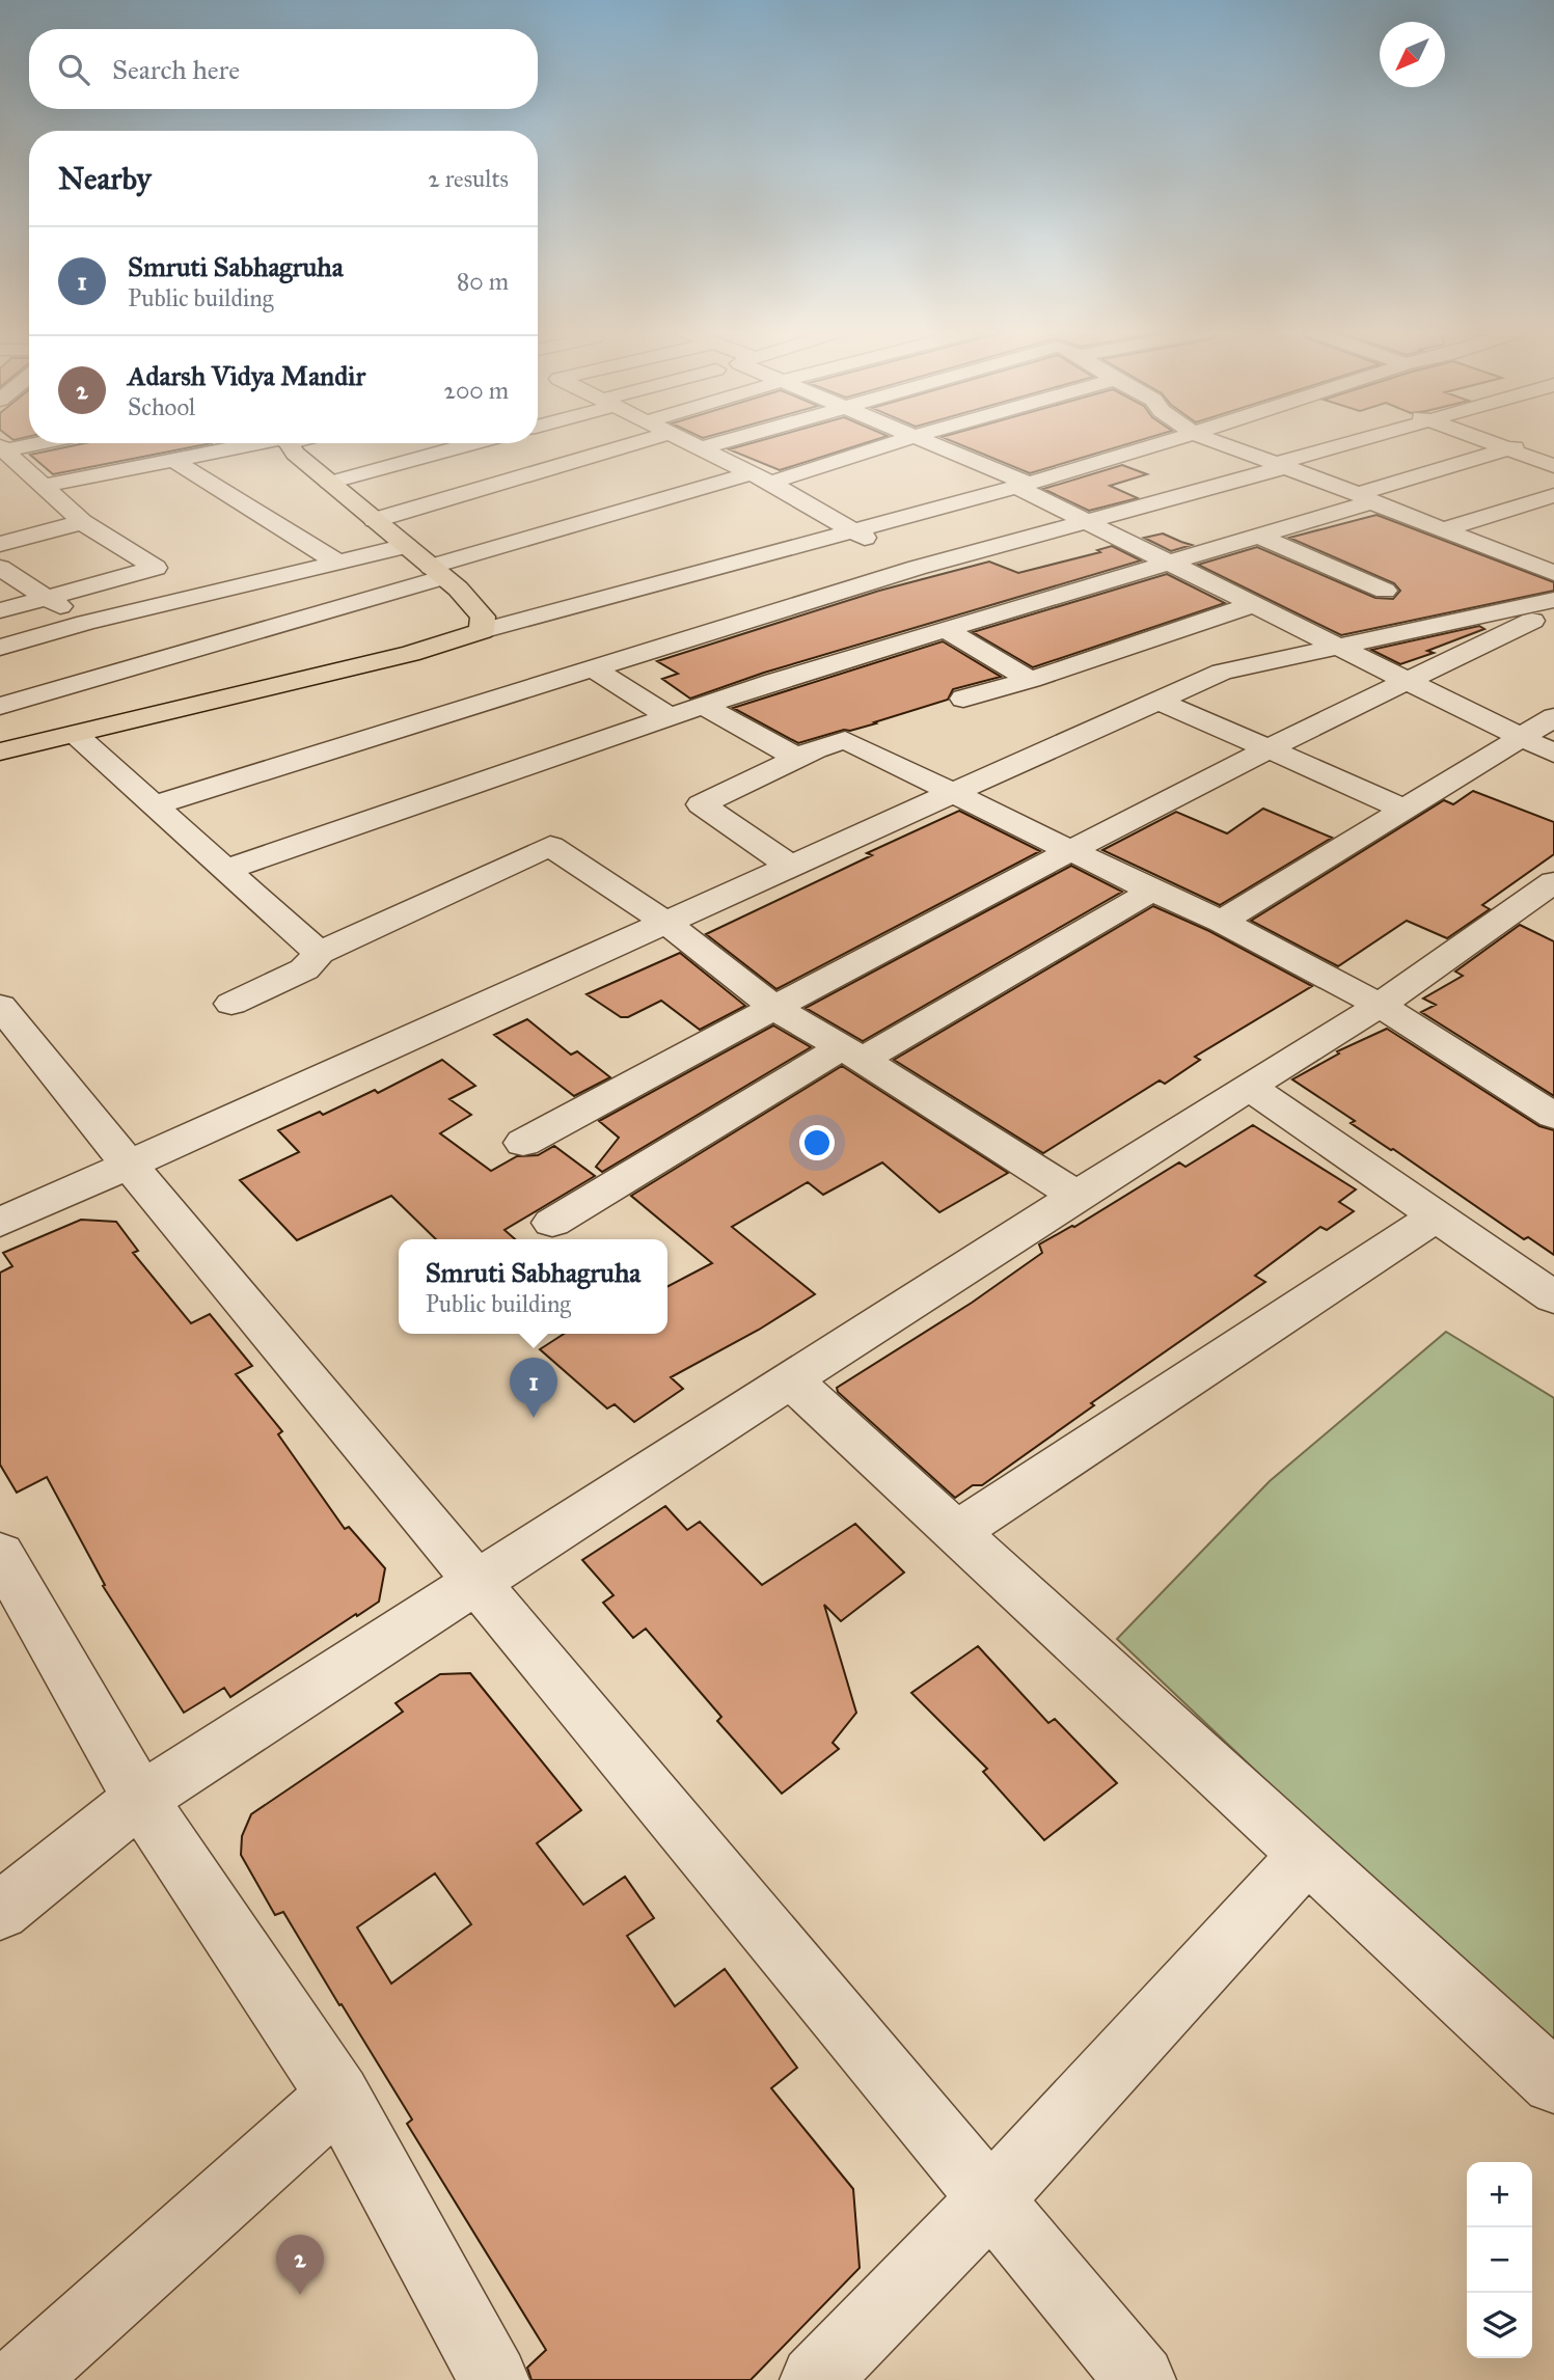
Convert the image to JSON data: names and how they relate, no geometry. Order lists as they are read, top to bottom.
{
  "north": "bottom left",
  "page": {
    "search": "Search here",
    "heading": ["Nearby", "2 results"],
    "list": [
      {
        "mark": "1",
        "name": "Smruti Sabhagruha",
        "note": "Public building",
        "value": "80 m"
      },
      {
        "mark": "2",
        "name": "Adarsh Vidya Mandir",
        "note": "School",
        "value": "200 m"
      }
    ],
    "popup": ["Smruti Sabhagruha", "Public building"],
    "pins": ["1", "2"],
    "map_buttons": ["+", "−"]
  }
}
